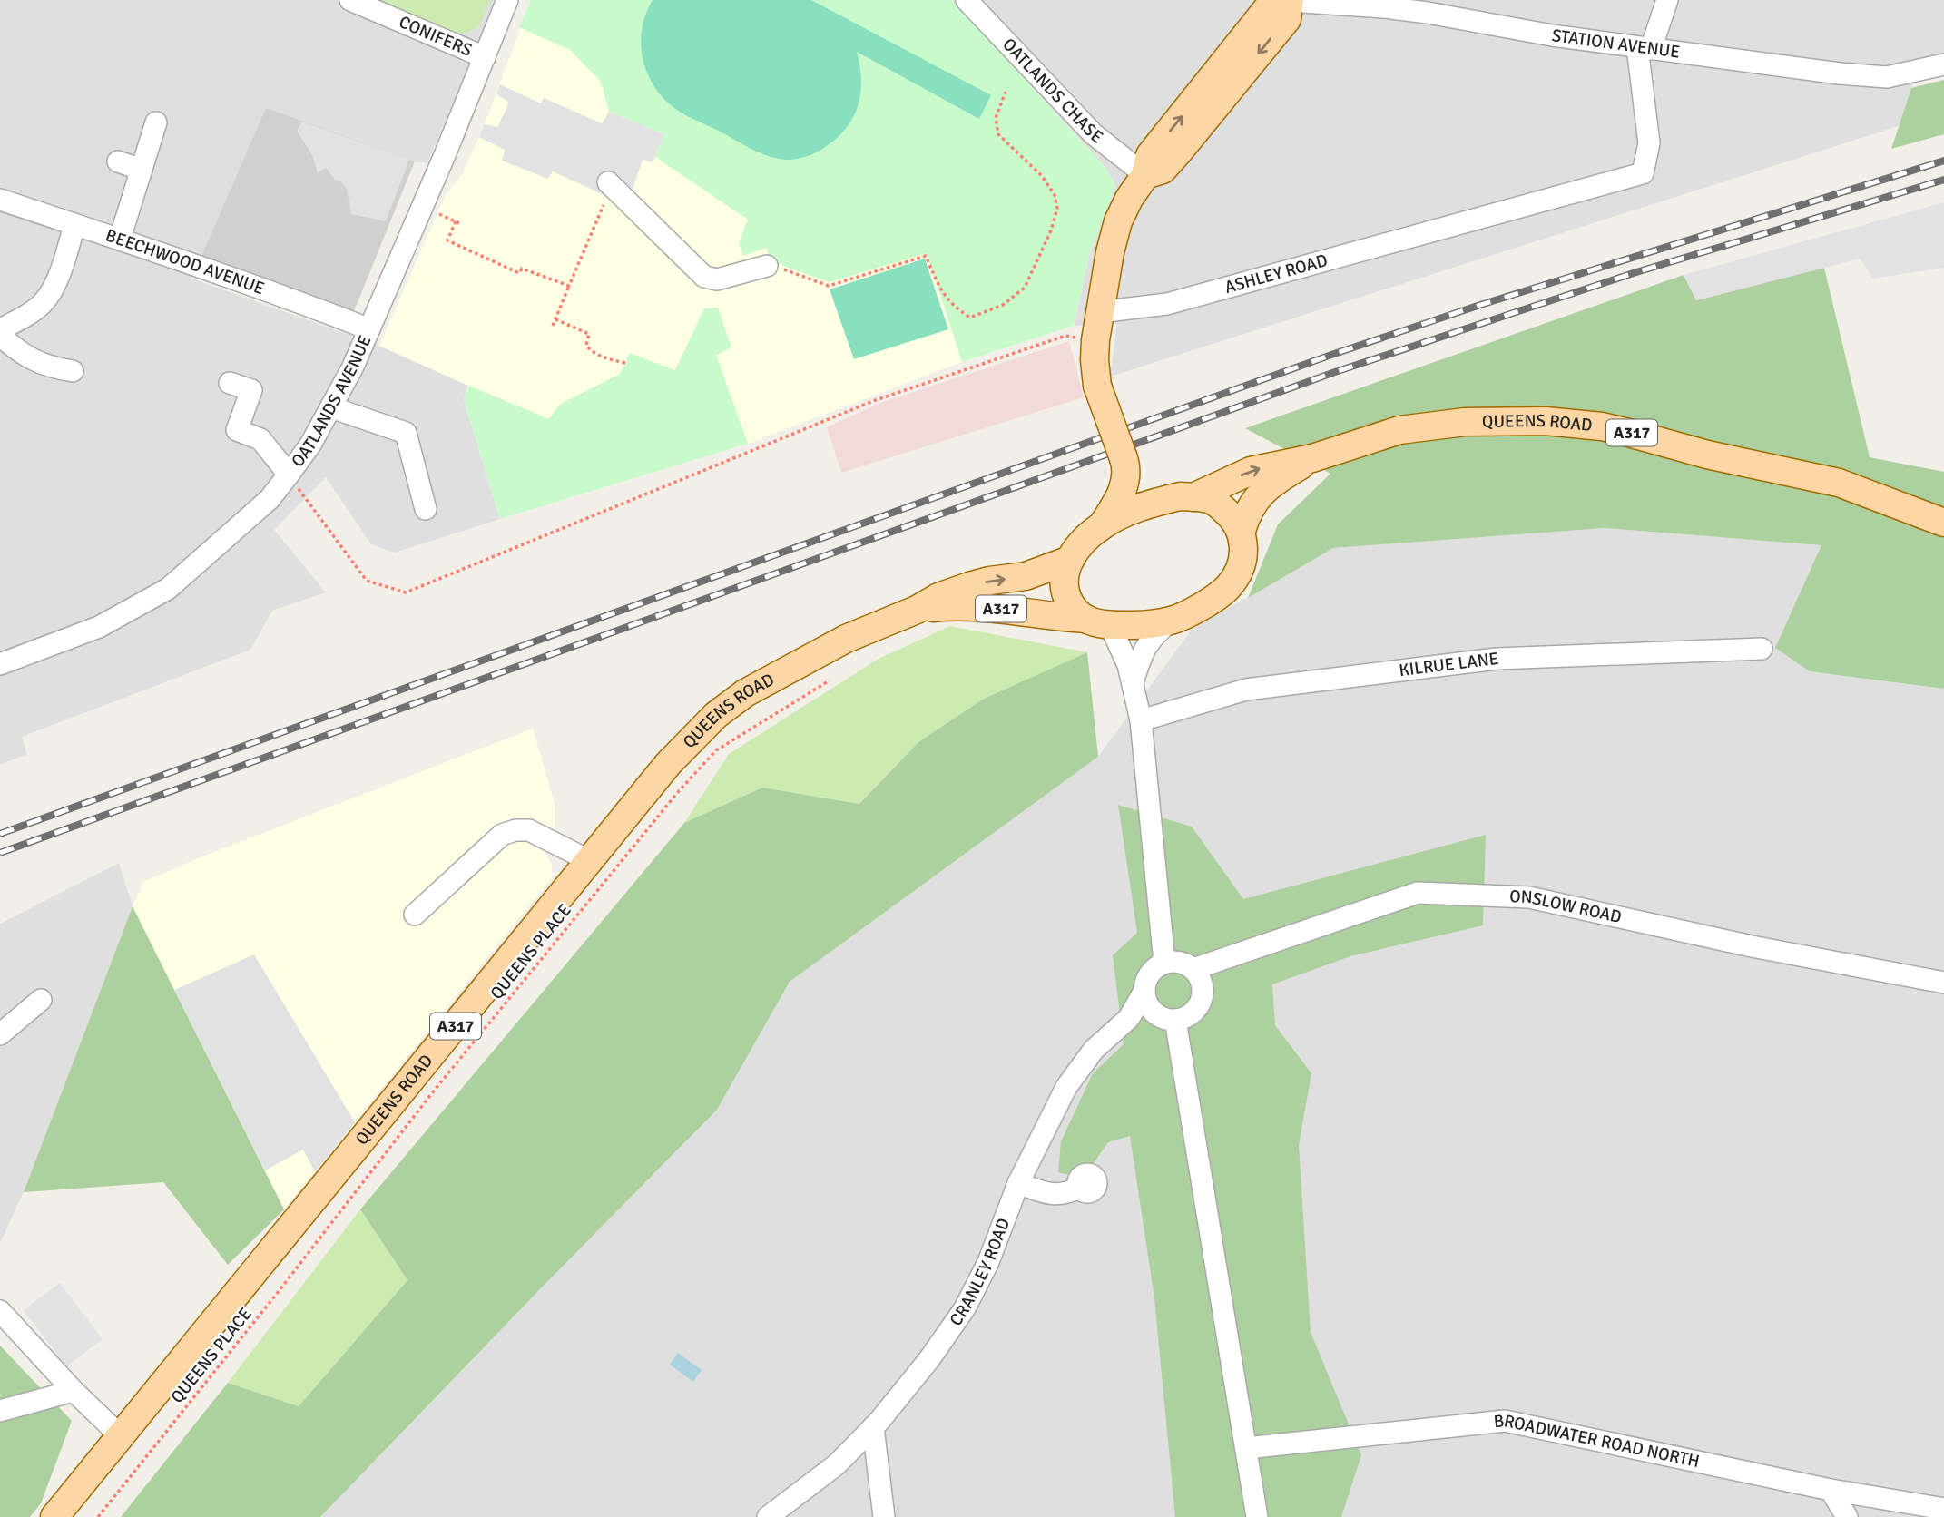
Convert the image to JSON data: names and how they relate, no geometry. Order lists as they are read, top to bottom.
{
  "streets": {
    "main road": ["QUEENS ROAD", "A317"],
    "street": [
      "CONIFERS",
      "STATION AVENUE",
      "OATLANDS CHASE",
      "BEECHWOOD AVENUE",
      "ASHLEY ROAD",
      "OATLANDS AVENUE",
      "KILRUE LANE",
      "ONSLOW ROAD",
      "CRANLEY ROAD",
      "BROADWATER ROAD NORTH"
    ],
    "path": ["QUEENS PLACE"]
  },
  "crossings": [
    ["CONIFERS", "OATLANDS AVENUE"],
    ["STATION AVENUE", "ASHLEY ROAD"],
    ["BEECHWOOD AVENUE", "OATLANDS AVENUE"],
    ["ONSLOW ROAD", "CRANLEY ROAD"]
  ]
}
